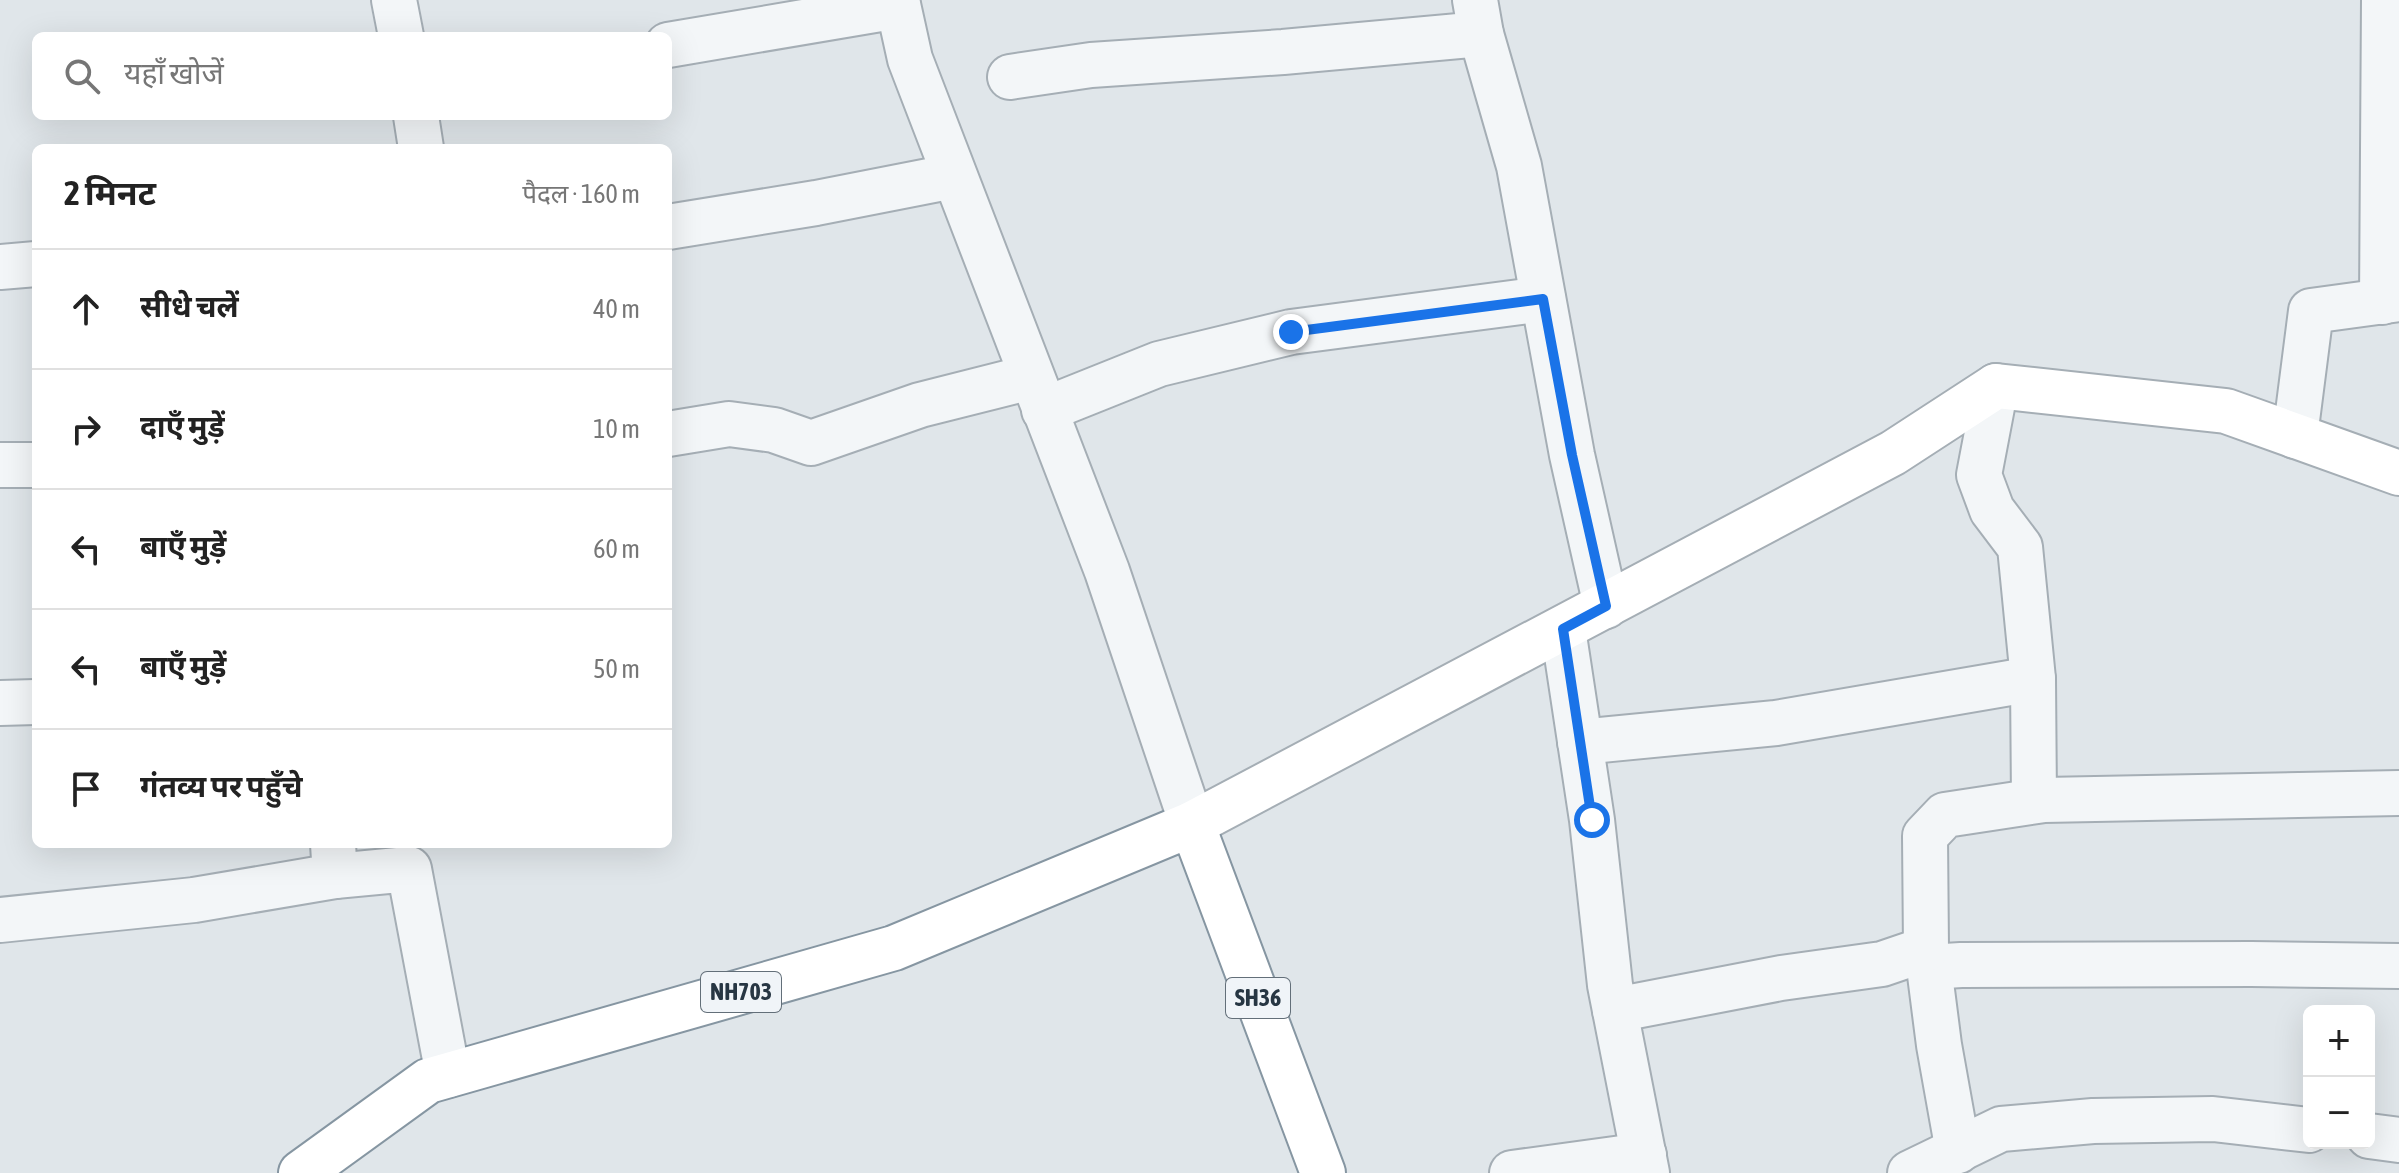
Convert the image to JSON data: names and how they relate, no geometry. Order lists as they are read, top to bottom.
{
  "streets": {
    "main road": ["NH703", "SH36"]
  },
  "crossings": [
    ["NH703", "SH36"]
  ],
  "page": {
    "search": "यहाँ खोजें",
    "heading": ["2 मिनट", "पैदल · 160 m"],
    "list": [
      ["सीधे चलें", "40 m"],
      ["दाएँ मुड़ें", "10 m"],
      ["बाएँ मुड़ें", "60 m"],
      ["बाएँ मुड़ें", "50 m"],
      "गंतव्य पर पहुँचे"
    ],
    "map_buttons": ["+", "−"]
  }
}
